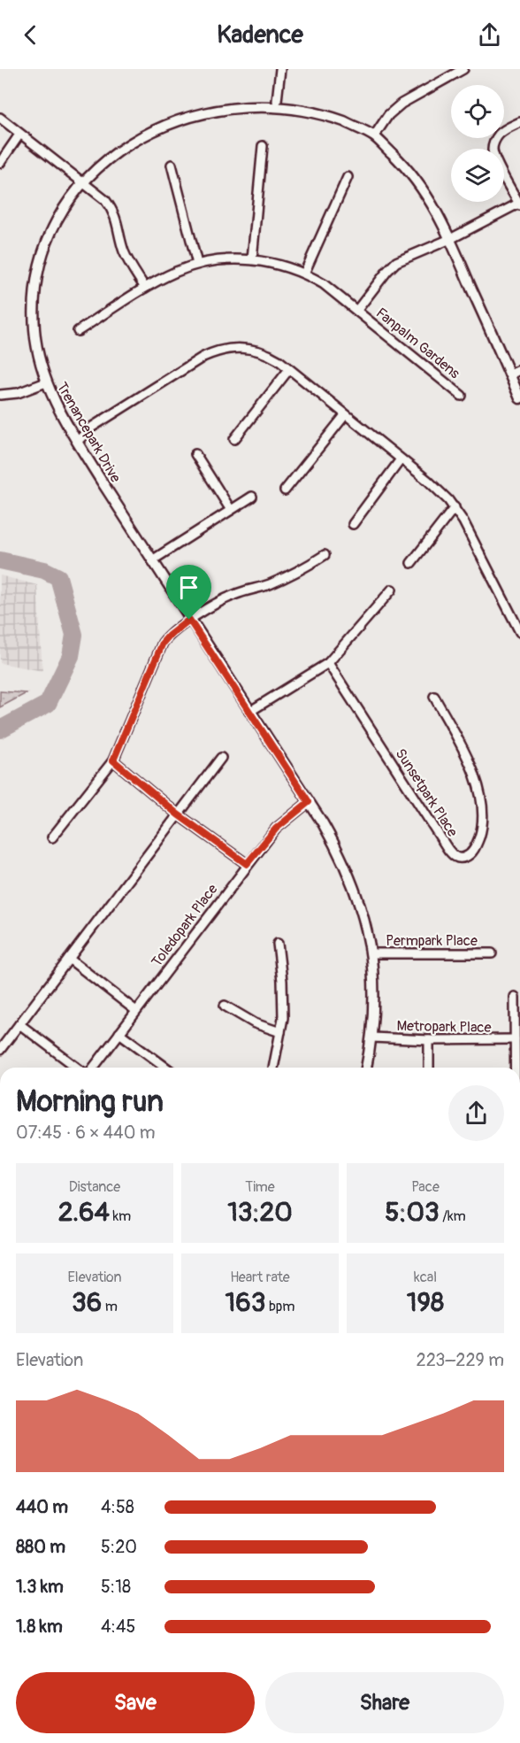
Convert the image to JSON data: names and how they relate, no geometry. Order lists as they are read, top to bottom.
{
  "streets": {
    "street": [
      "Fanpalm Gardens",
      "Trenancepark Drive",
      "Sunsetpark Place",
      "Toledopark Place",
      "Permpark Place",
      "Metropark Place"
    ]
  },
  "crossings": [
    ["Trenancepark Drive", "Toledopark Place"],
    ["Trenancepark Drive", "Permpark Place"],
    ["Trenancepark Drive", "Metropark Place"]
  ],
  "page": {
    "header": "Kadence",
    "heading": ["Morning run", "07:45 · 6 × 440 m"],
    "stats": [
      ["Distance", "2.64 km"],
      ["Time", "13:20"],
      ["Pace", "5:03 /km"],
      ["Elevation", "36 m"],
      ["Heart rate", "163 bpm"],
      ["kcal", "198"]
    ],
    "chart": ["Elevation", "223–229 m"],
    "list": [
      {
        "name": "440 m",
        "note": "4:58"
      },
      {
        "name": "880 m",
        "note": "5:20"
      },
      {
        "name": "1.3 km",
        "note": "5:18"
      },
      {
        "name": "1.8 km",
        "note": "4:45"
      }
    ],
    "buttons": ["Save", "Share"]
  }
}
